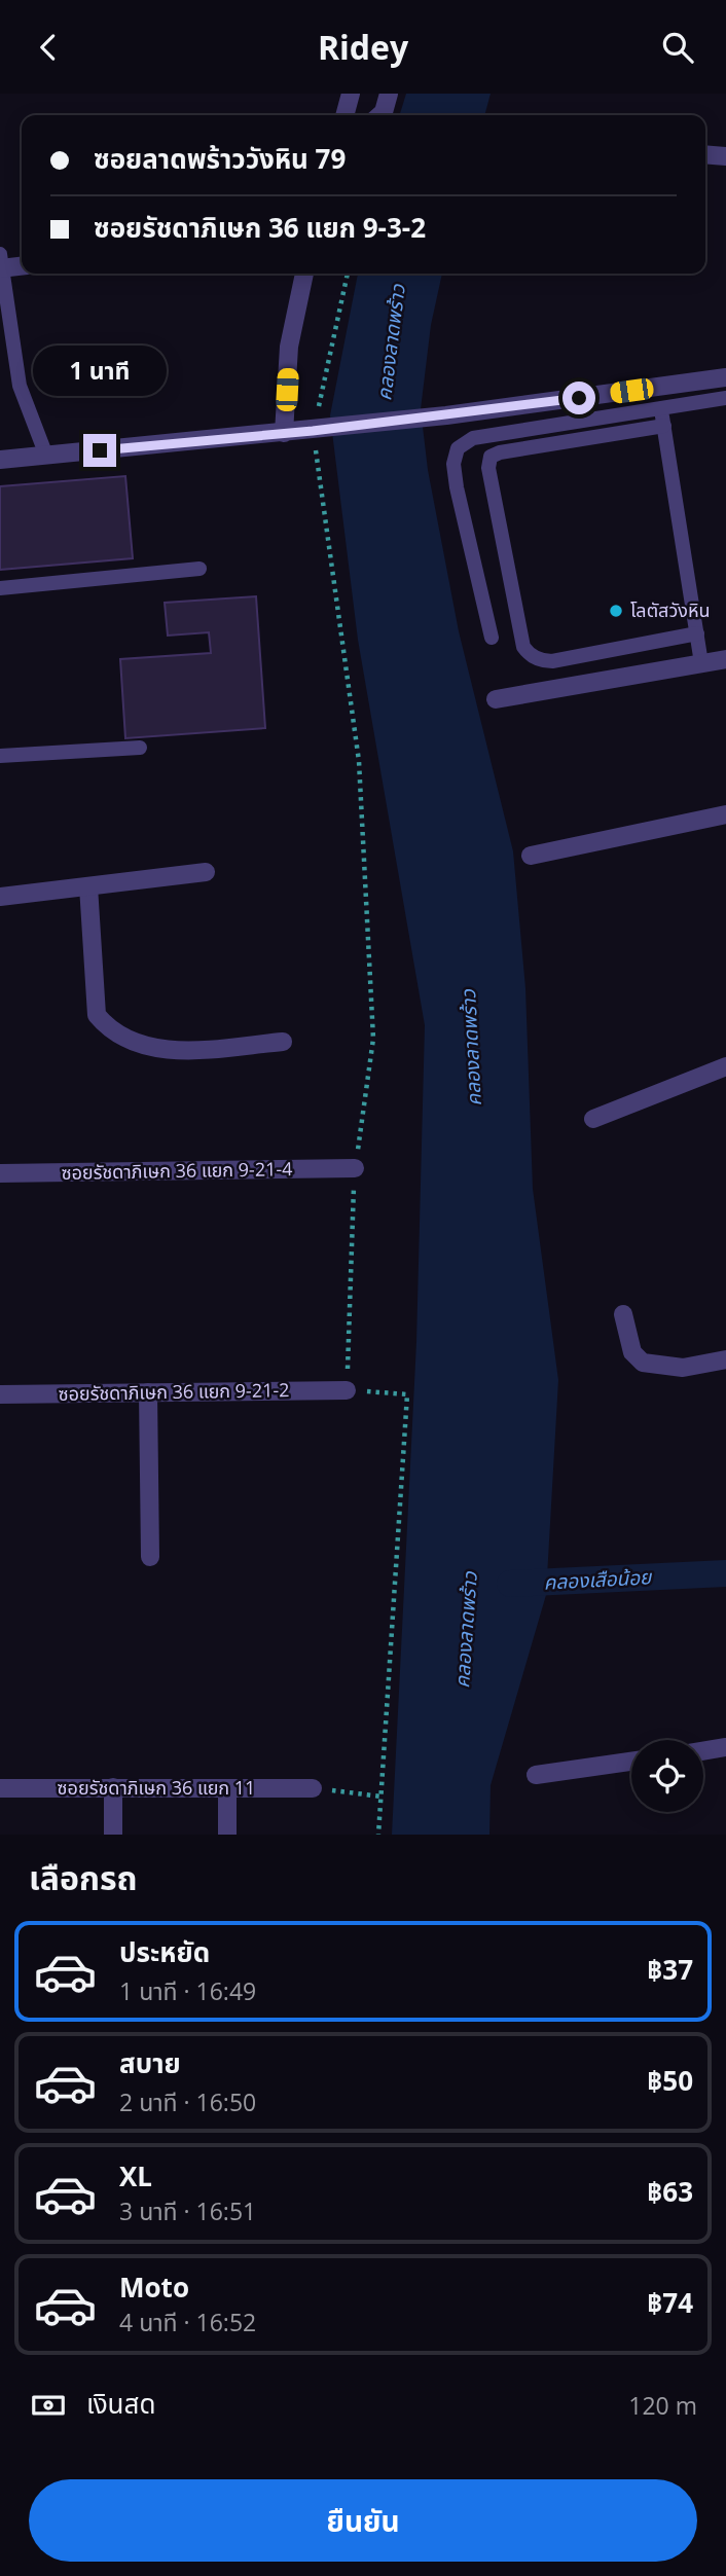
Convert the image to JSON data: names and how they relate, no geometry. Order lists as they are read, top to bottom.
{
  "streets": {
    "street": ["ซอยรัชดาภิเษก 36 แยก 9-21-4", "ซอยรัชดาภิเษก 36 แยก 9-21-2", "ซอยรัชดาภิเษก 36 แยก 11"]
  },
  "water": ["คลองลาดพร้าว", "คลองเสือน้อย"],
  "places": ["โลตัสวังหิน"],
  "page": {
    "header": "Ridey",
    "banner": ["ซอยลาดพร้าววังหิน 79", "ซอยรัชดาภิเษก 36 แยก 9-3-2"],
    "bubble": "1 นาที",
    "heading": "เลือกรถ",
    "list": [
      {
        "name": "ประหยัด",
        "note": "1 นาที · 16:49",
        "value": "฿37"
      },
      {
        "name": "สบาย",
        "note": "2 นาที · 16:50",
        "value": "฿50"
      },
      {
        "name": "XL",
        "note": "3 นาที · 16:51",
        "value": "฿63"
      },
      {
        "name": "Moto",
        "note": "4 นาที · 16:52",
        "value": "฿74"
      }
    ],
    "pay": ["เงินสด", "120 m"],
    "buttons": "ยืนยัน"
  }
}
